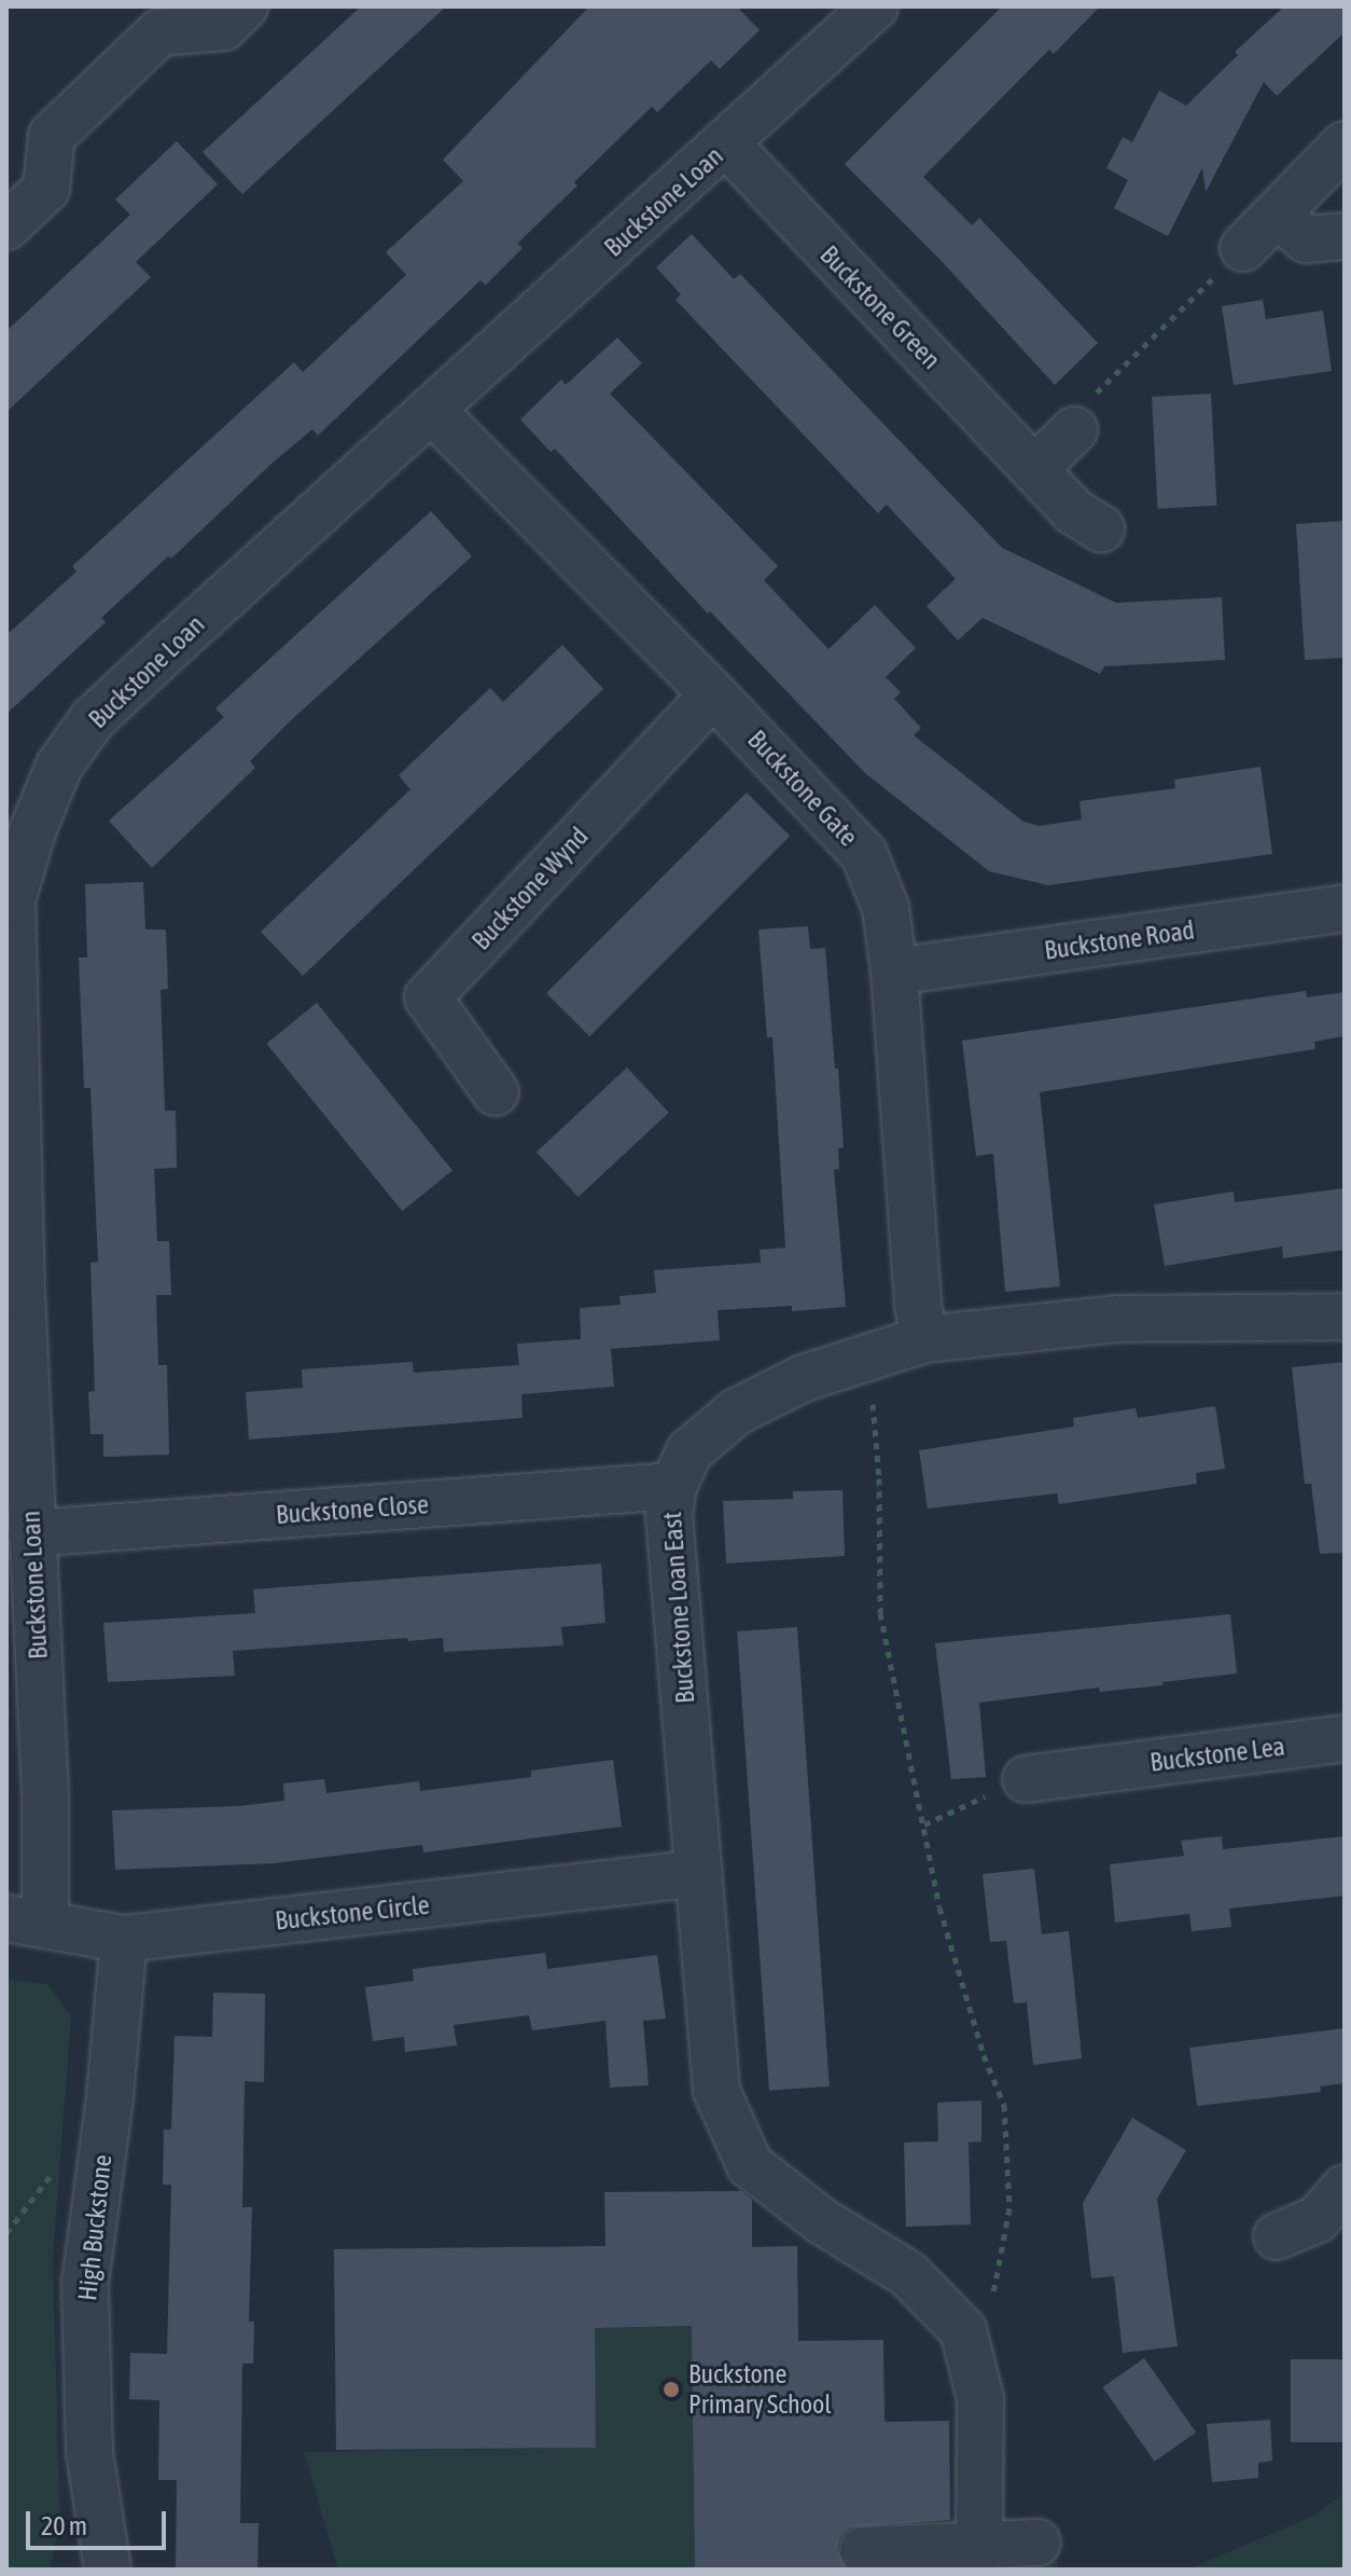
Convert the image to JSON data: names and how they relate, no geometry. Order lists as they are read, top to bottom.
{
  "streets": {
    "street": [
      "Buckstone Loan",
      "Buckstone Green",
      "Buckstone Gate",
      "Buckstone Wynd",
      "Buckstone Road",
      "Buckstone Close",
      "Buckstone Loan East",
      "Buckstone Lea",
      "Buckstone Circle",
      "High Buckstone"
    ]
  },
  "crossings": [
    ["Buckstone Loan", "Buckstone Green"],
    ["Buckstone Loan", "Buckstone Gate"],
    ["Buckstone Loan", "Buckstone Close"],
    ["Buckstone Loan", "Buckstone Circle"],
    ["Buckstone Gate", "Buckstone Wynd"],
    ["Buckstone Gate", "Buckstone Road"],
    ["Buckstone Gate", "Buckstone Loan East"],
    ["Buckstone Close", "Buckstone Loan East"],
    ["Buckstone Loan East", "Buckstone Circle"],
    ["Buckstone Circle", "High Buckstone"]
  ],
  "places": ["Buckstone Primary School"],
  "scale_bar": "20 m"
}
